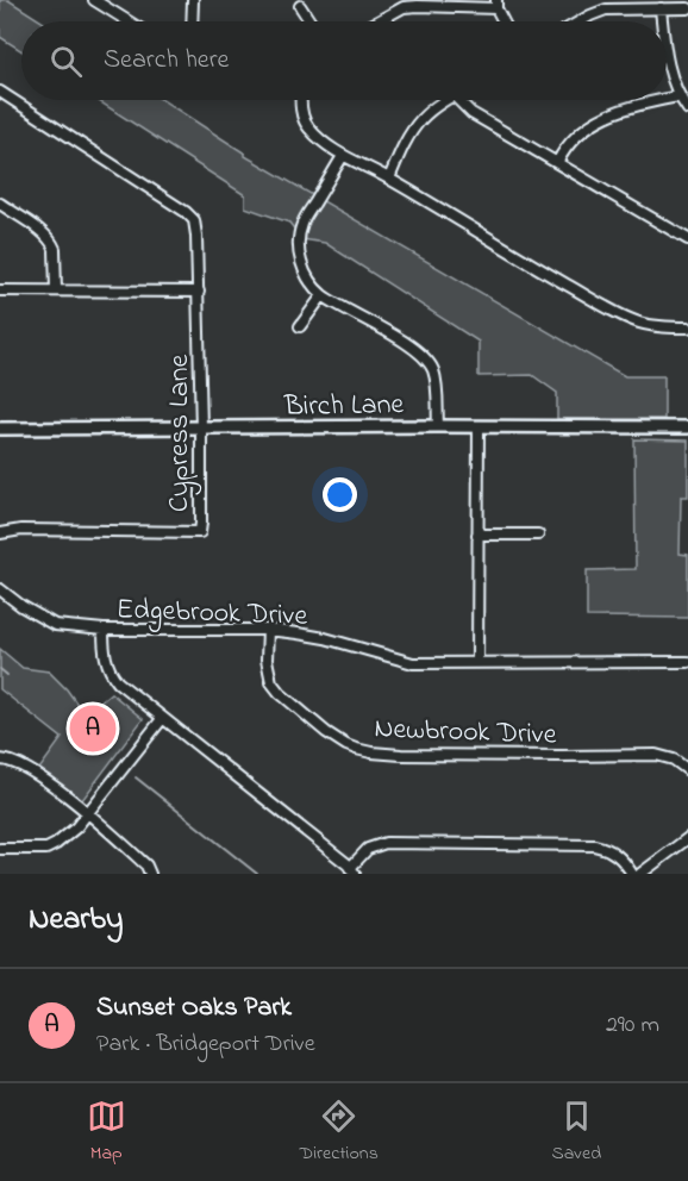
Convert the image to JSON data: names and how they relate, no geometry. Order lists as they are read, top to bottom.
{
  "streets": {
    "street": [
      "Birch Lane",
      "Cypress Lane",
      "Edgebrook Drive",
      "Newbrook Drive"
    ]
  },
  "crossings": [
    ["Birch Lane", "Cypress Lane"],
    ["Edgebrook Drive", "Newbrook Drive"]
  ],
  "page": {
    "search": "Search here",
    "pins": "A",
    "heading": "Nearby",
    "list": [
      {
        "mark": "A",
        "name": "Sunset Oaks Park",
        "note": "Park · Bridgeport Drive",
        "value": "290 m"
      }
    ],
    "nav": ["Map", "Directions", "Saved"]
  }
}
